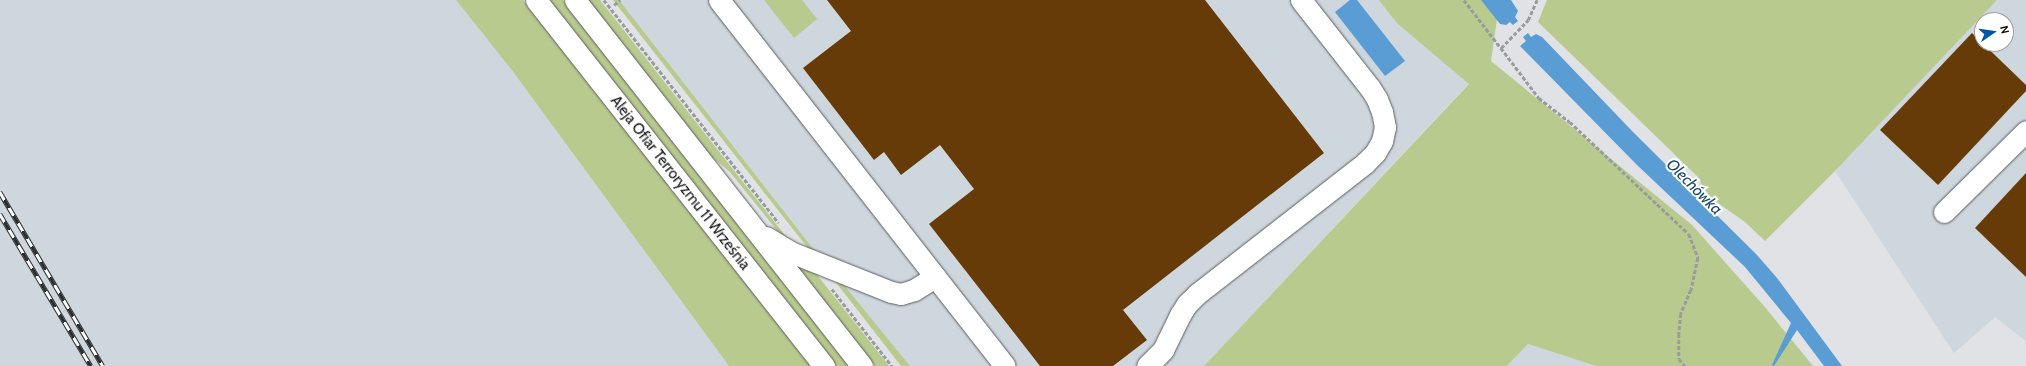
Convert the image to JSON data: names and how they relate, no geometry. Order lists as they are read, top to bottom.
{
  "streets": {
    "street": ["Aleja Ofiar Terroryzmu 11 Września"]
  },
  "water": ["Olechówka"],
  "north": "right"
}
